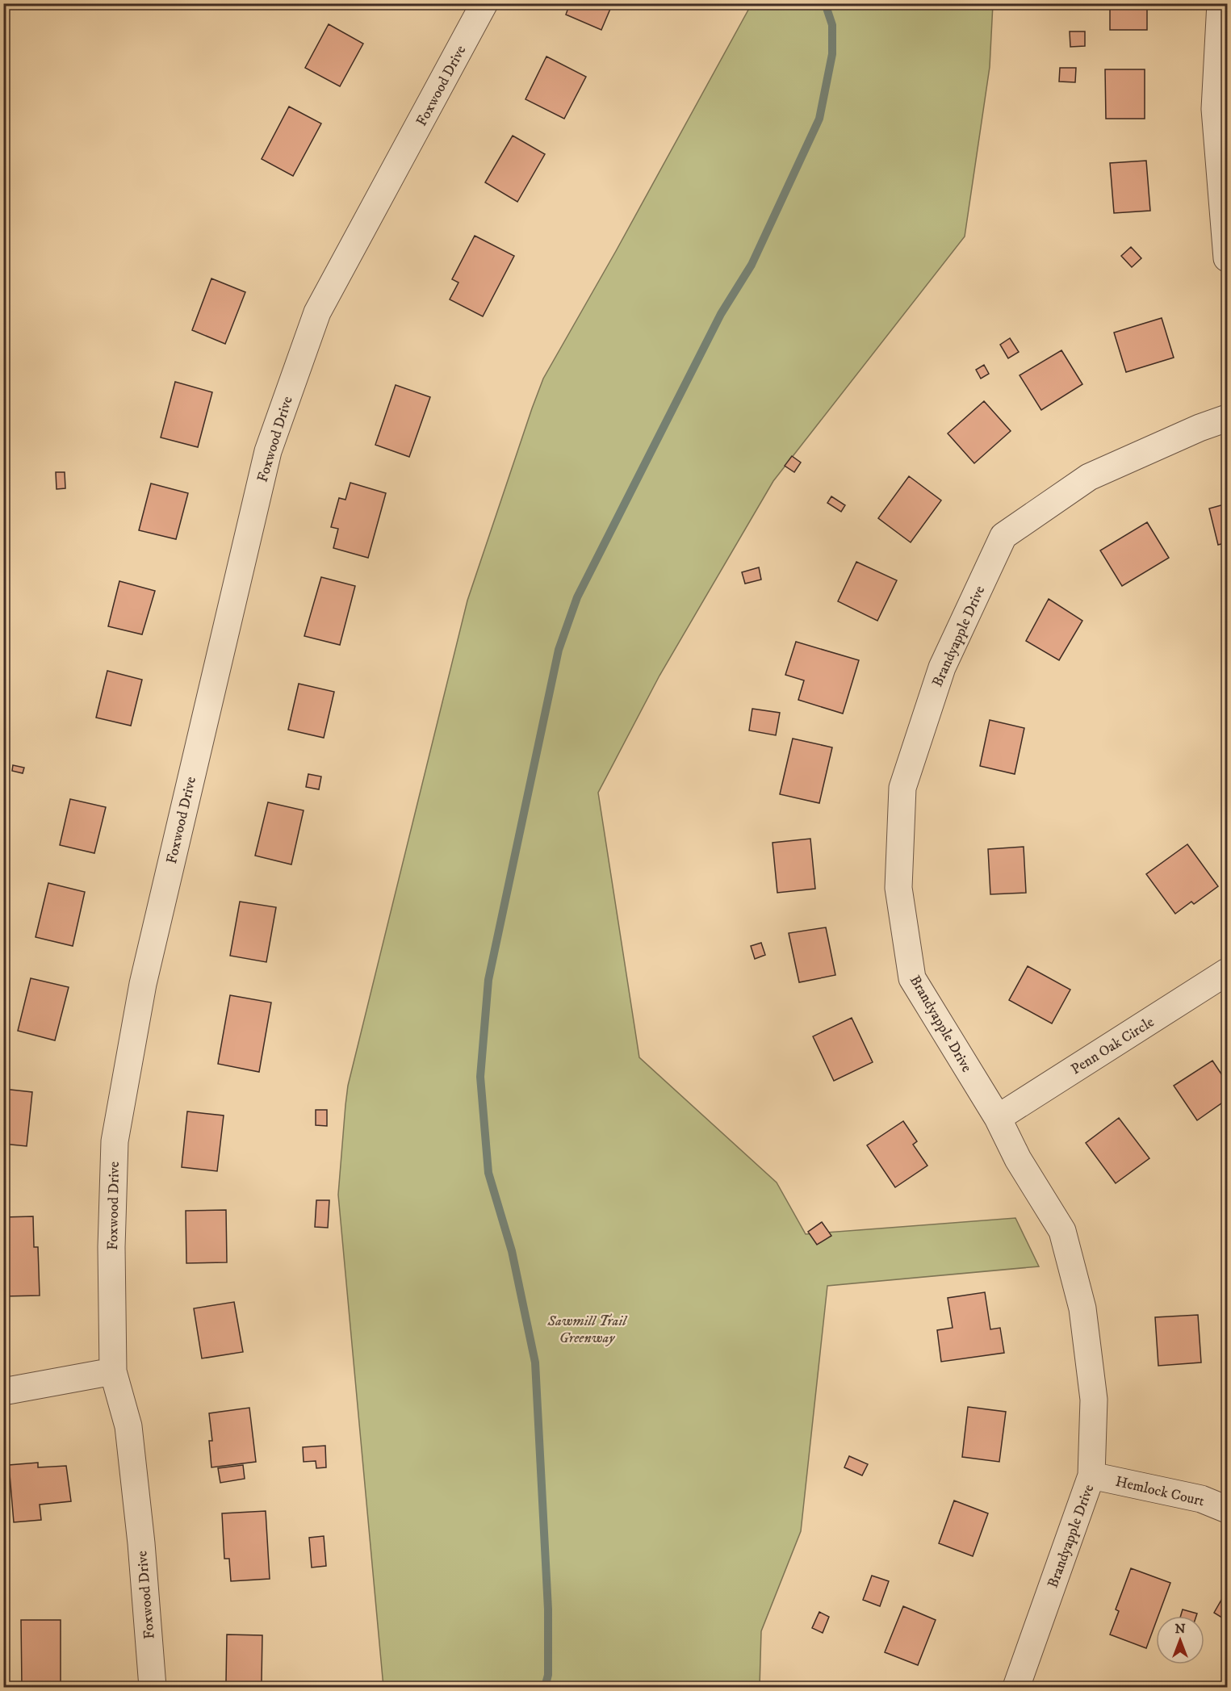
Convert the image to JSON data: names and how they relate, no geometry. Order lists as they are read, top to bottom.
{
  "streets": {
    "street": [
      "Foxwood Drive",
      "Brandyapple Drive",
      "Penn Oak Circle",
      "Hemlock Court"
    ]
  },
  "crossings": [
    ["Brandyapple Drive", "Penn Oak Circle"],
    ["Brandyapple Drive", "Hemlock Court"]
  ],
  "parks": ["Sawmill Trail Greenway"],
  "north": "top"
}
